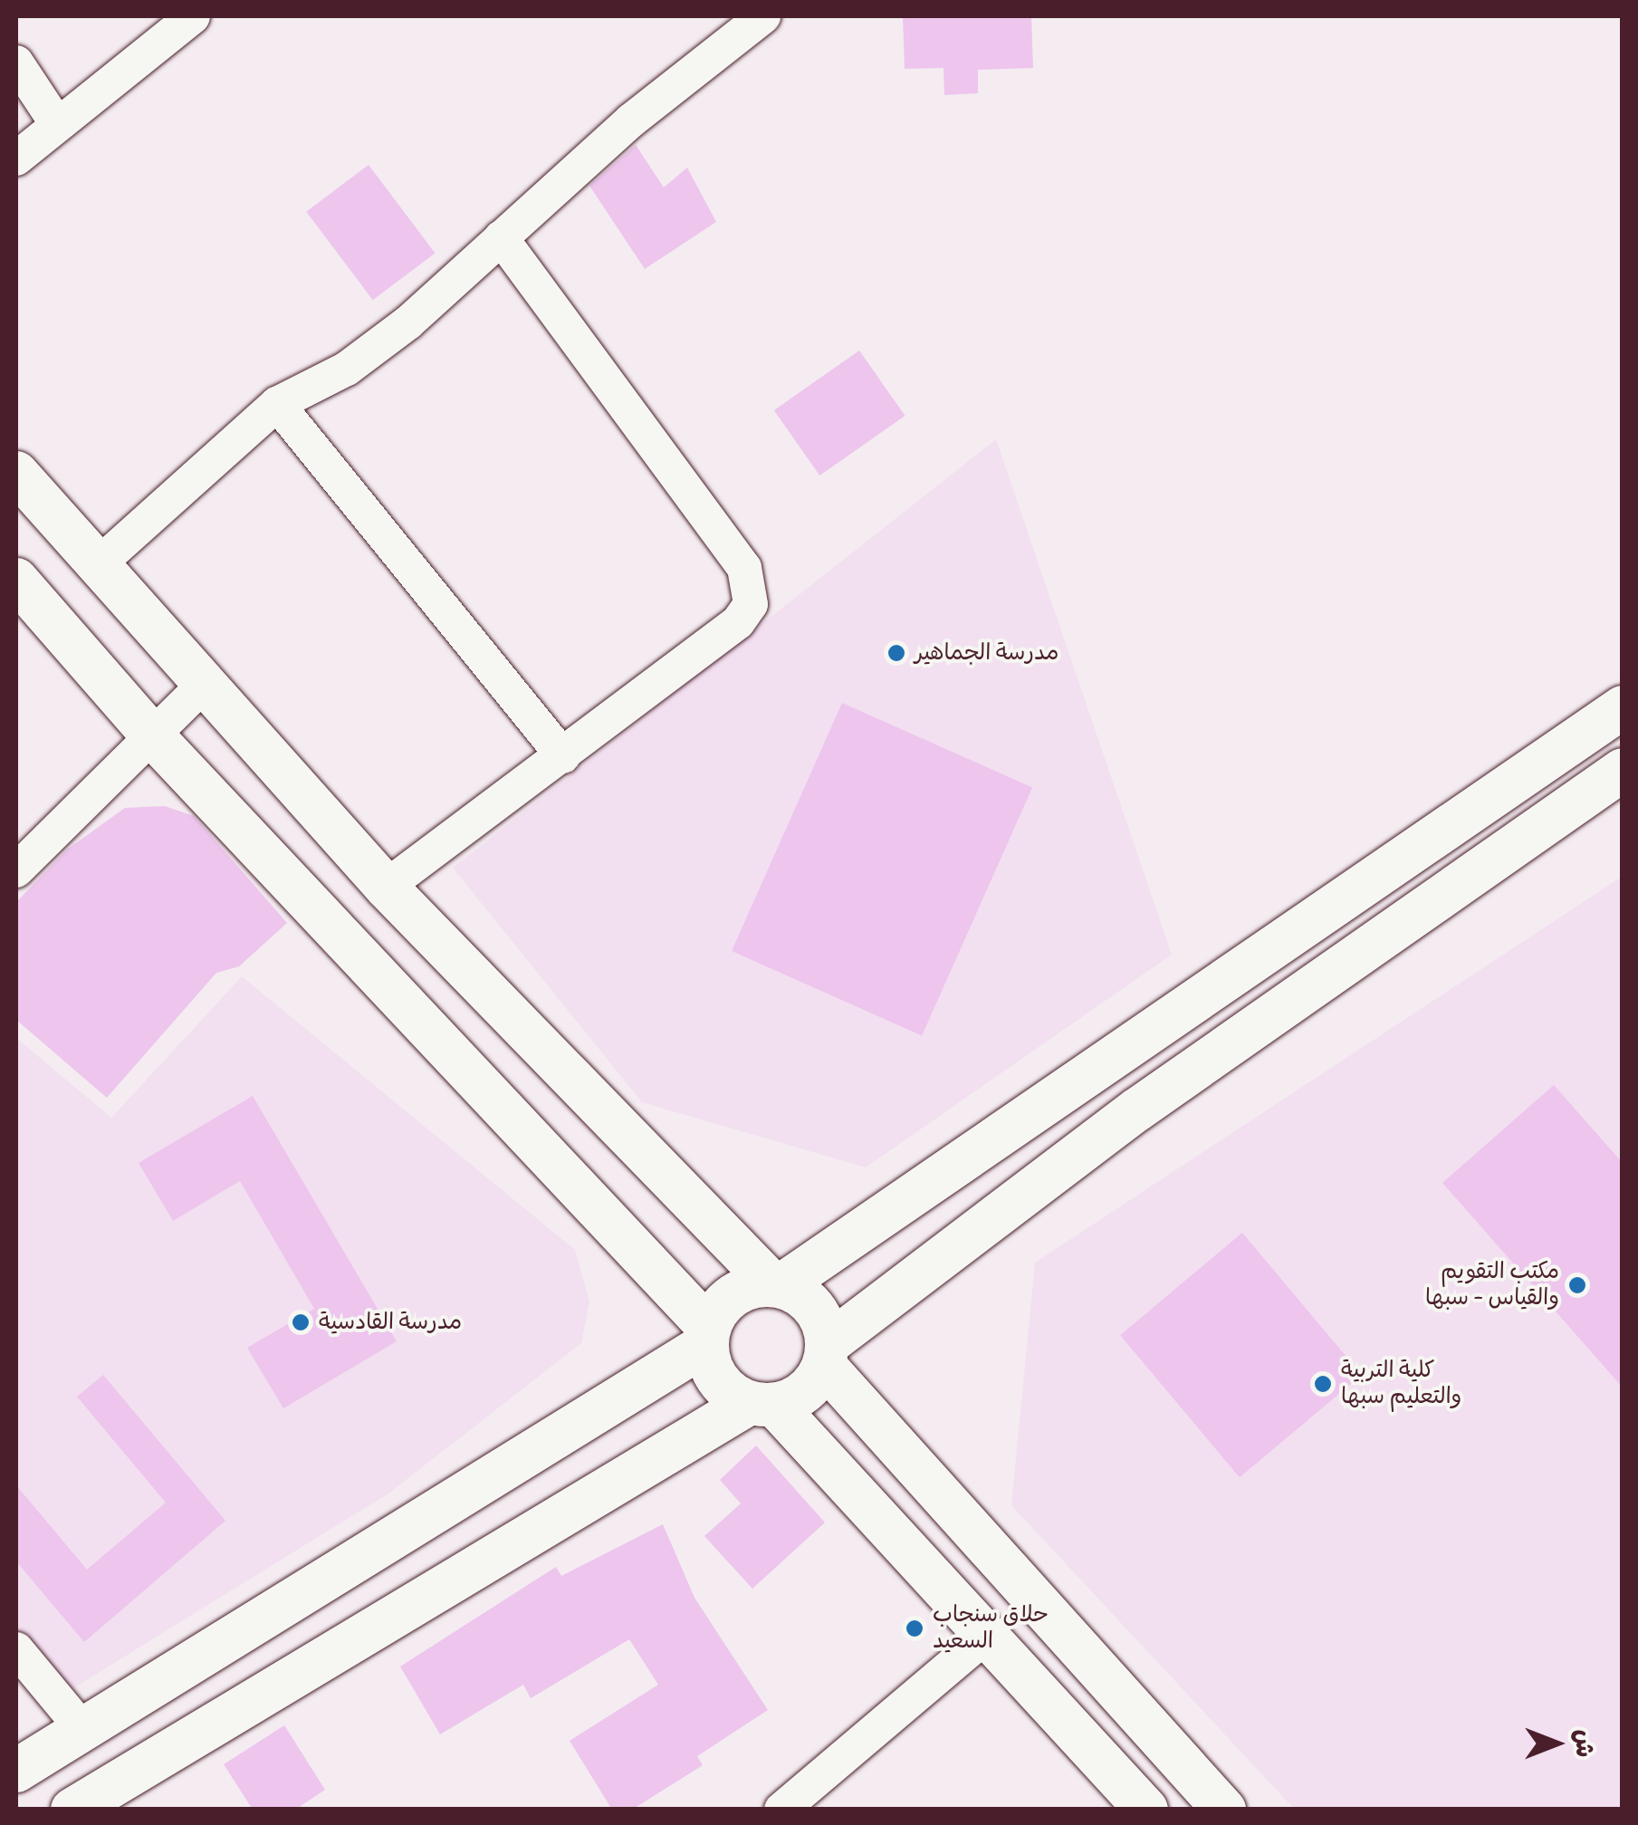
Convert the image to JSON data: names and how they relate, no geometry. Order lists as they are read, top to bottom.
{
  "places": [
    "مدرسة الجماهير",
    "مكتب التقويم والقياس - سبها",
    "مدرسة القادسية",
    "كلية التربية والتعليم سبها",
    "حلاق سنجاب السعيد"
  ],
  "north": "right"
}
